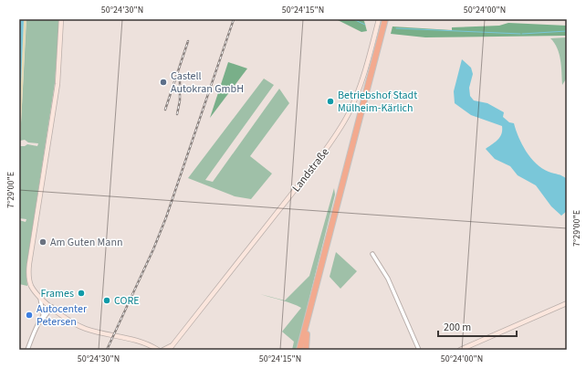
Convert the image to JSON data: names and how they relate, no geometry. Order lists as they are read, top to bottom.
{
  "streets": {
    "street": ["Landstraße"]
  },
  "places": [
    "Castell Autokran GmbH",
    "Betriebshof Stadt Mülheim-Kärlich",
    "Am Guten Mann",
    "Frames",
    "CORE",
    "Autocenter Petersen"
  ],
  "scale_bar": "200 m",
  "coordinates": [
    "50°24'30\"N",
    "50°24'15\"N",
    "50°24'00\"N",
    "7°29'00\"E"
  ]
}
